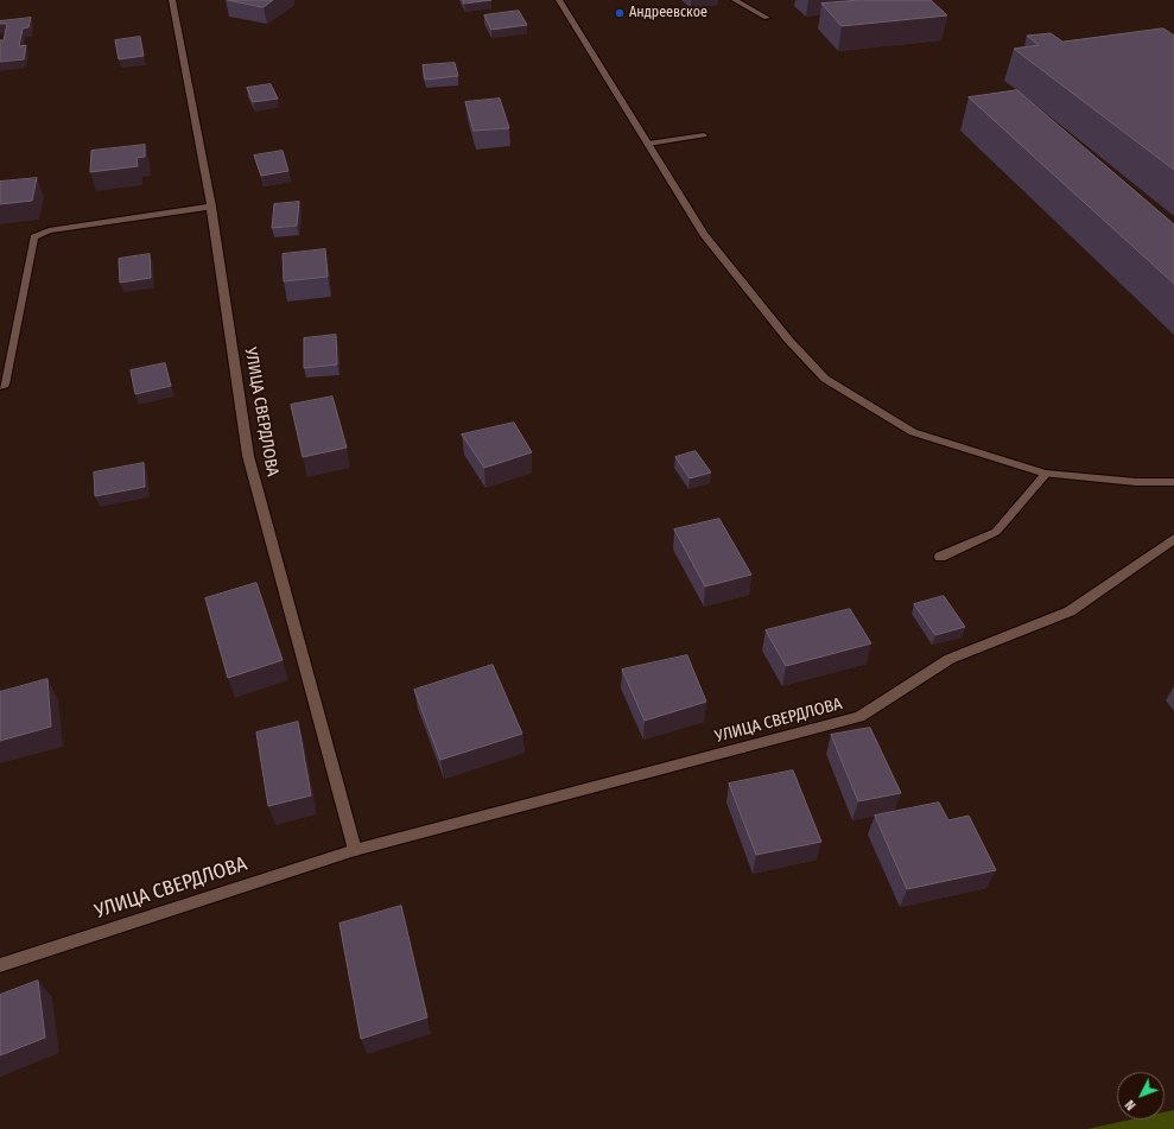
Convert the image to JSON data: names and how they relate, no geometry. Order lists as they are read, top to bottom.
{
  "streets": {
    "street": ["УЛИЦА СВЕРДЛОВА"]
  },
  "places": ["Андреевское"],
  "north": "bottom left"
}
